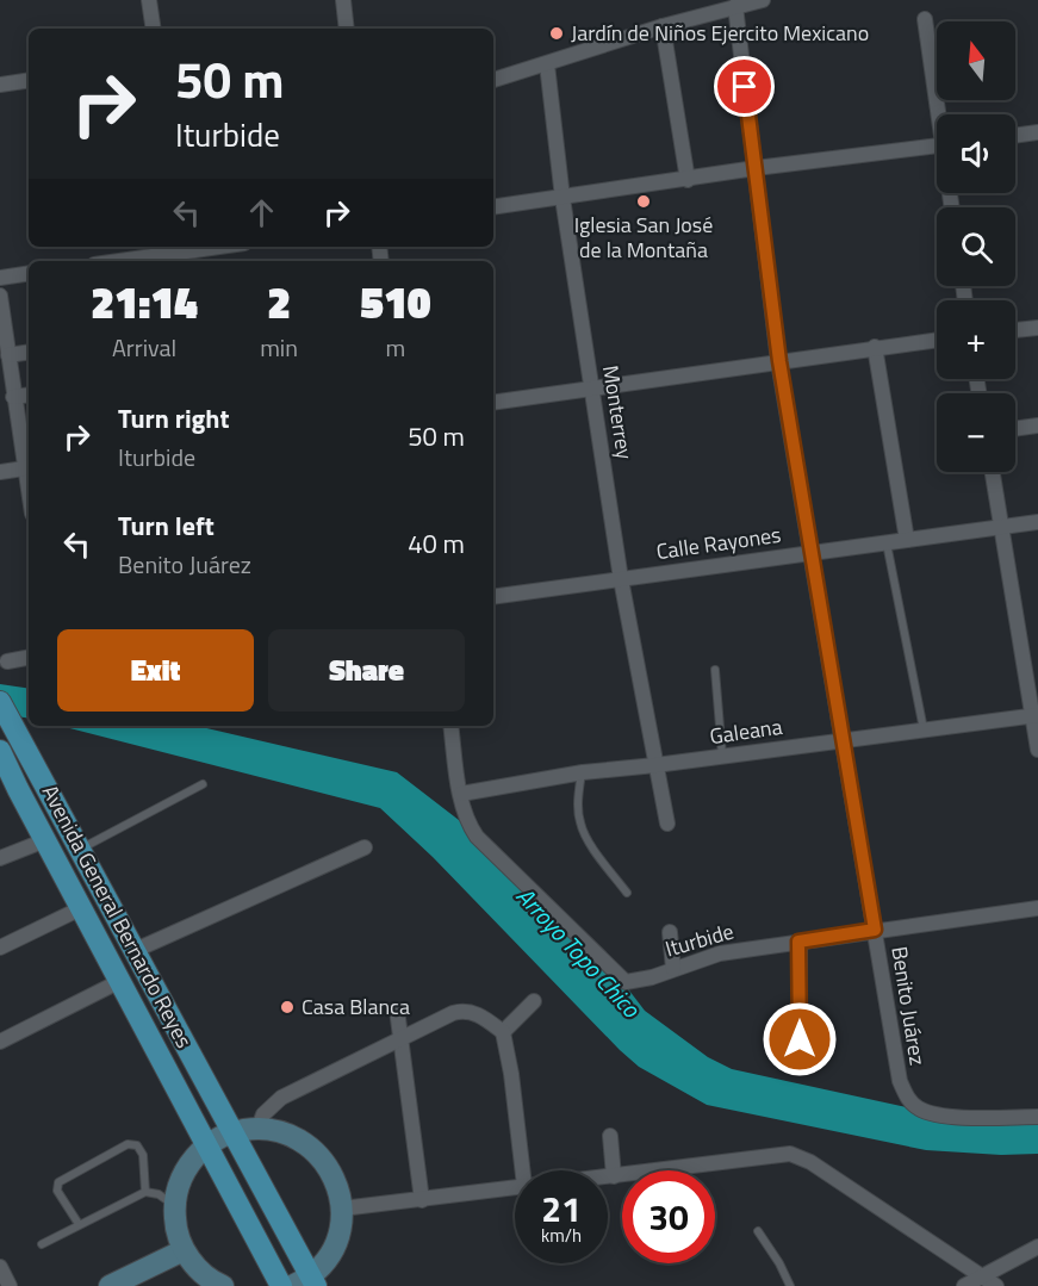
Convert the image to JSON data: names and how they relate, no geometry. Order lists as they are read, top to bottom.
{
  "streets": {
    "main road": ["Avenida General Bernardo Reyes"],
    "street": [
      "Monterrey",
      "Calle Rayones",
      "Galeana",
      "Iturbide",
      "Benito Juárez"
    ]
  },
  "crossings": [
    ["Monterrey", "Calle Rayones"],
    ["Monterrey", "Galeana"],
    ["Calle Rayones", "Benito Juárez"],
    ["Galeana", "Iturbide"],
    ["Galeana", "Benito Juárez"],
    ["Iturbide", "Benito Juárez"]
  ],
  "water": ["Arroyo Topo Chico"],
  "places": ["Jardín de Niños Ejercito Mexicano", "Iglesia San José de la Montaña", "Casa Blanca"],
  "north": "top",
  "page": {
    "map_buttons": ["+", "−"],
    "turn": ["50 m", "Iturbide"],
    "eta": [
      "21:14",
      "Arrival",
      "2",
      "min",
      "510",
      "m"
    ],
    "list": [
      {
        "name": "Turn right",
        "note": "Iturbide",
        "value": "50 m"
      },
      {
        "name": "Turn left",
        "note": "Benito Juárez",
        "value": "40 m"
      }
    ],
    "buttons": ["Exit", "Share"],
    "speed": "21 km/h",
    "limit": "30"
  }
}
